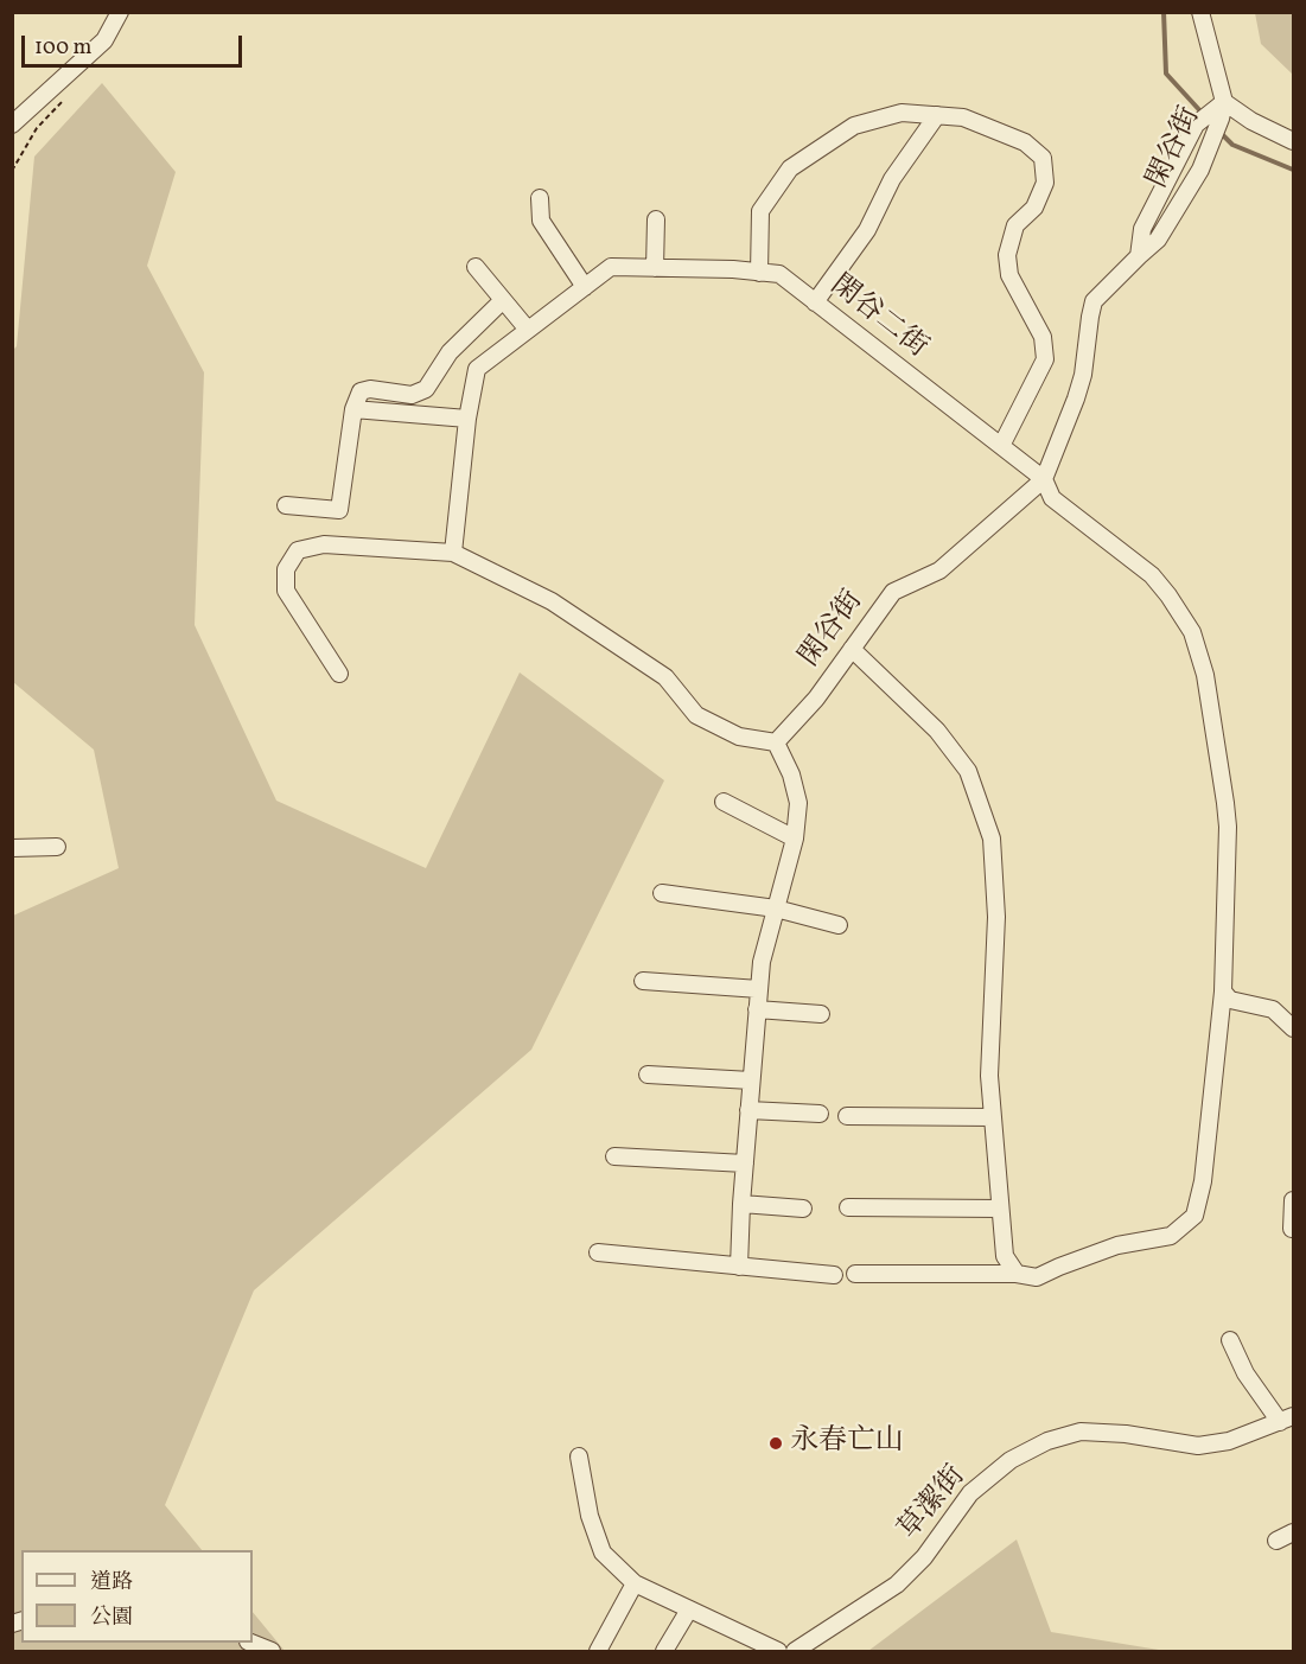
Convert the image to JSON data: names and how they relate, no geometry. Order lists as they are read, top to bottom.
{
  "streets": {
    "street": ["閑谷街", "閑谷二街", "草潔街"]
  },
  "crossings": [
    ["閑谷街", "閑谷二街"]
  ],
  "places": ["永春亡山"],
  "legend": ["道路", "公園"],
  "scale_bar": "100 m"
}
